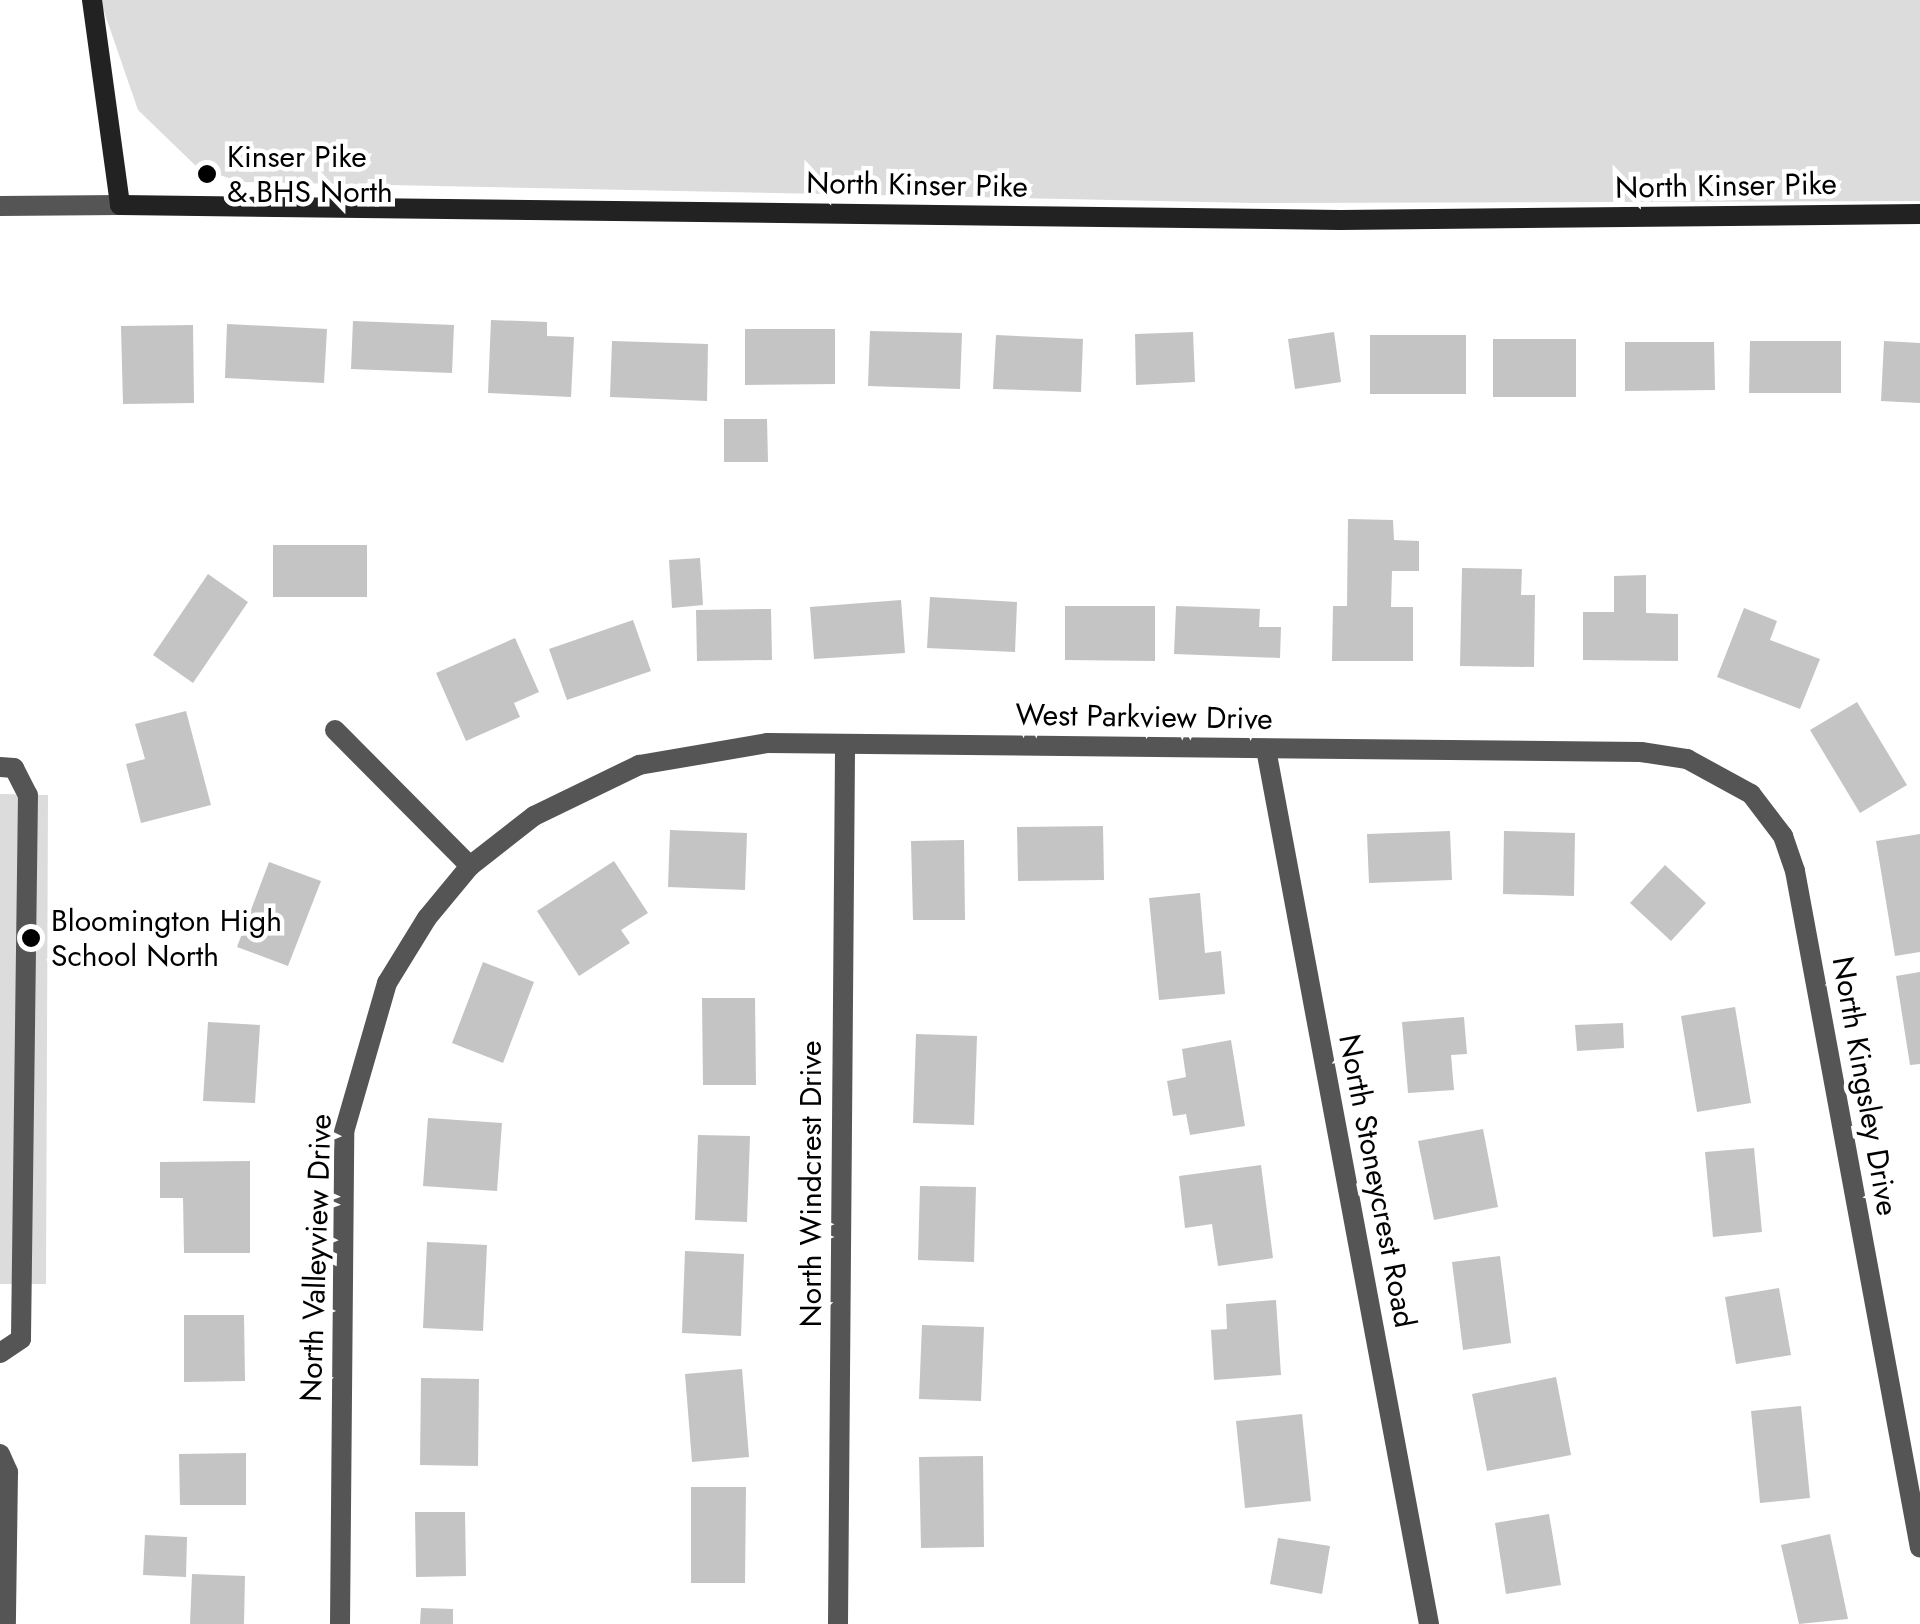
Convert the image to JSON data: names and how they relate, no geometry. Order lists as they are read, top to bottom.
{
  "streets": {
    "street": [
      "North Kinser Pike",
      "West Parkview Drive",
      "North Kingsley Drive",
      "North Stoneycrest Road",
      "North Windcrest Drive",
      "North Valleyview Drive"
    ]
  },
  "crossings": [
    ["West Parkview Drive", "North Kingsley Drive"],
    ["West Parkview Drive", "North Stoneycrest Road"],
    ["West Parkview Drive", "North Windcrest Drive"],
    ["West Parkview Drive", "North Valleyview Drive"]
  ],
  "places": ["Kinser Pike & BHS North", "Bloomington High School North"]
}
